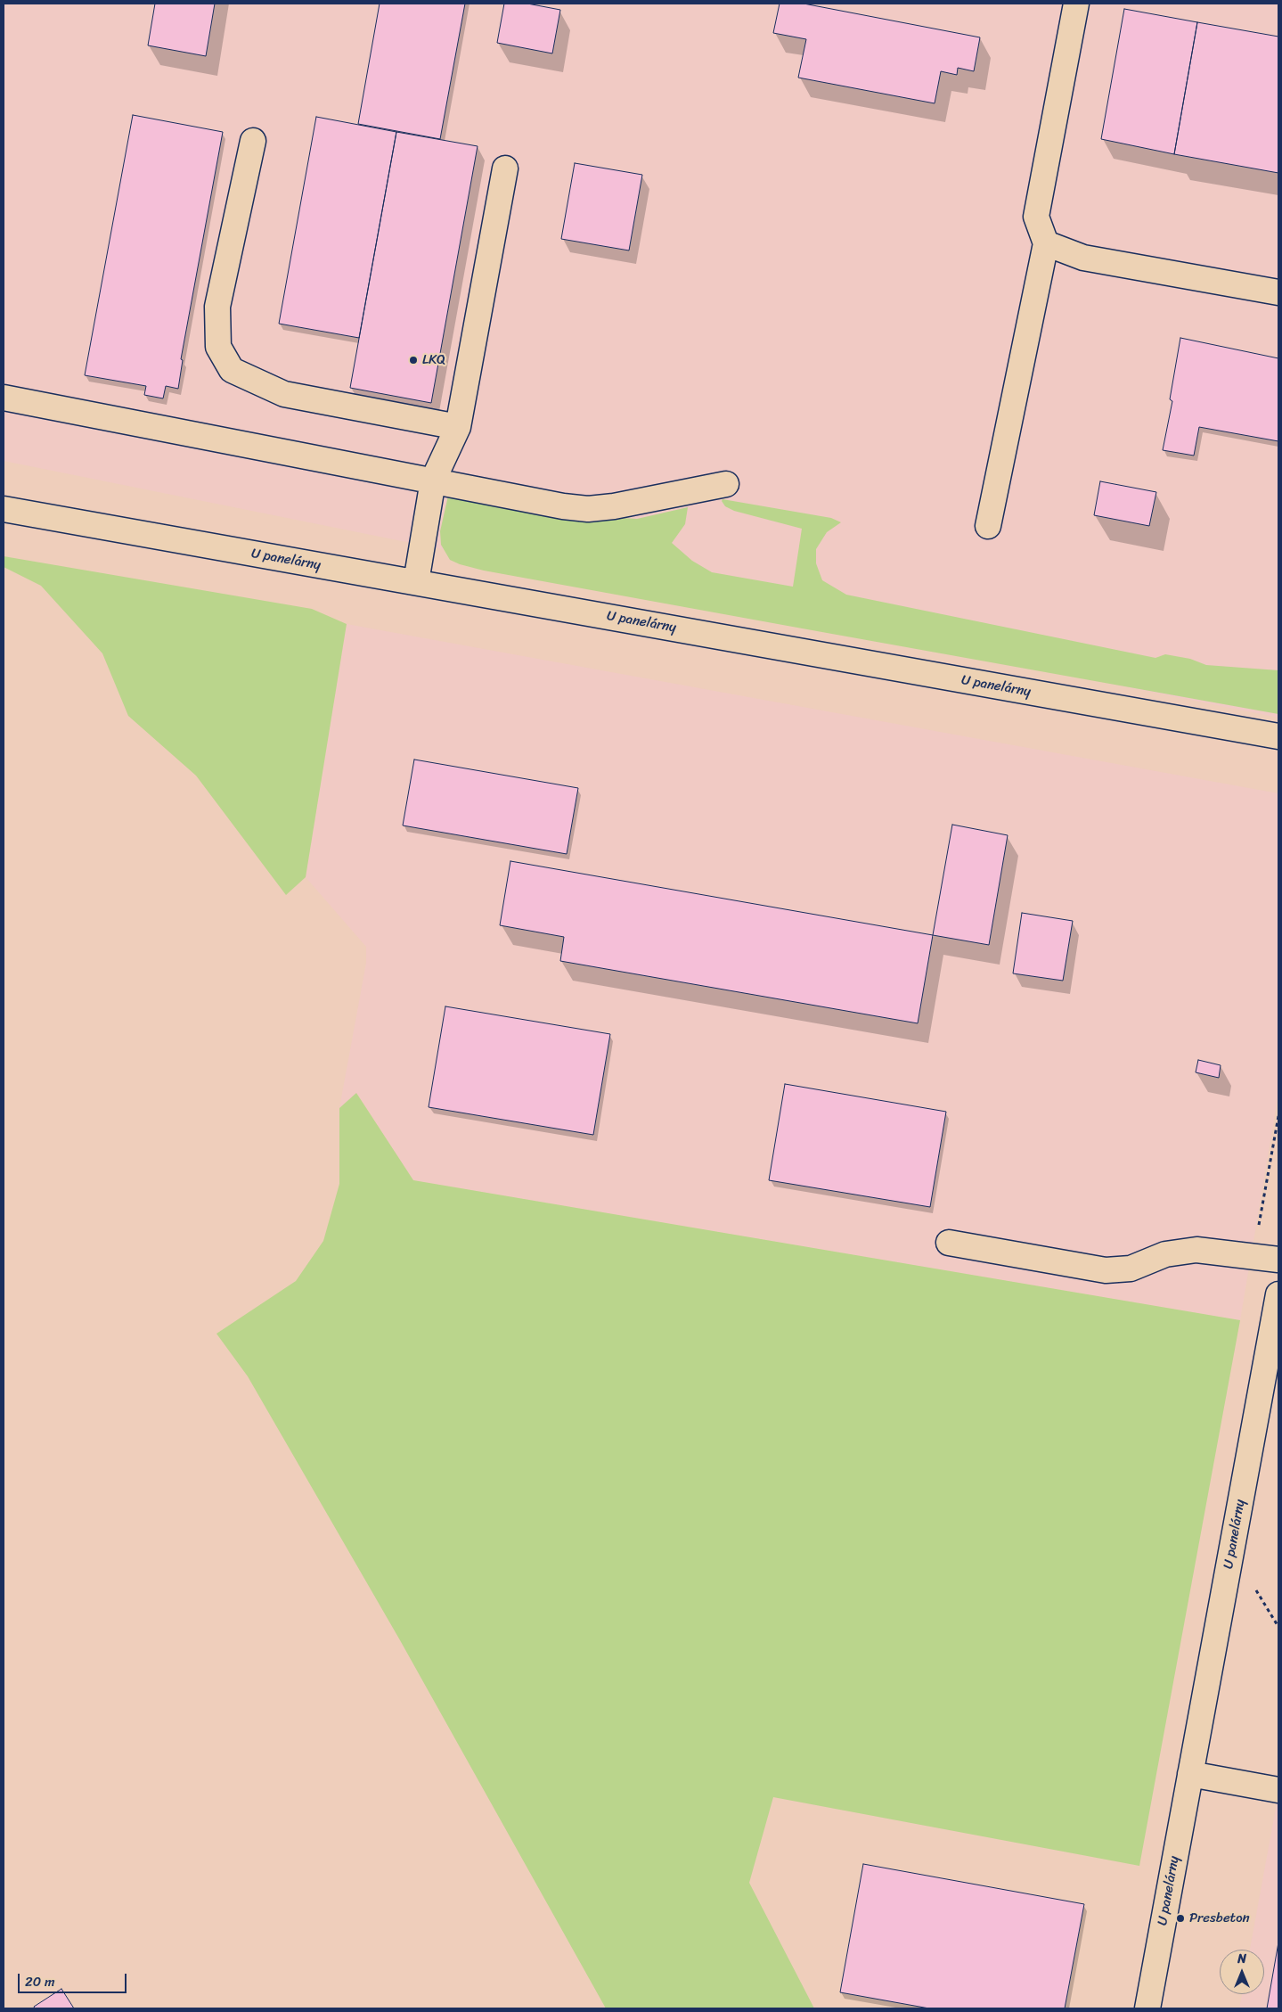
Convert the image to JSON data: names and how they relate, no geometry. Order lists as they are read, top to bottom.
{
  "streets": {
    "street": ["U panelárny"]
  },
  "places": ["LKQ", "Presbeton"],
  "scale_bar": "20 m",
  "north": "top"
}
